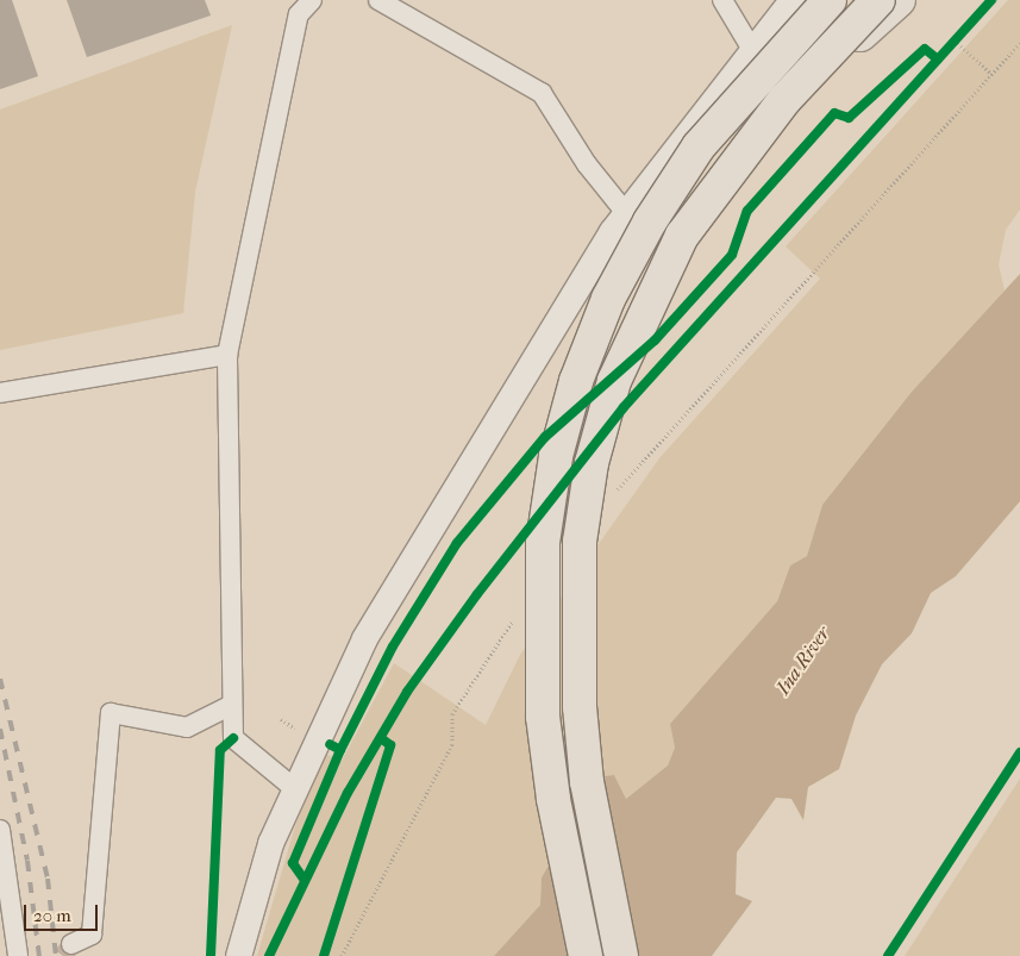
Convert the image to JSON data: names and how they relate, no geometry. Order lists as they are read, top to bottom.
{
  "water": ["Ina River"],
  "scale_bar": "20 m"
}
